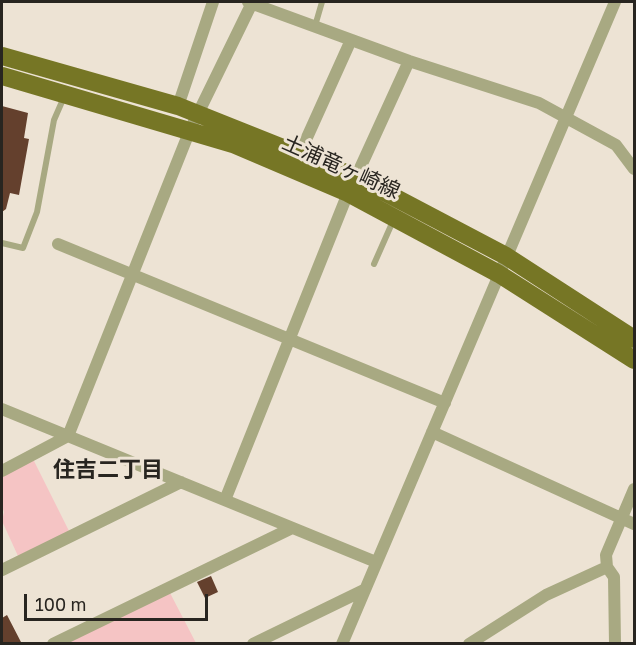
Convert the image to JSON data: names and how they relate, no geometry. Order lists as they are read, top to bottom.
{
  "streets": {
    "main road": ["土浦竜ヶ崎線"]
  },
  "districts": ["住吉二丁目"],
  "scale_bar": "100 m"
}
